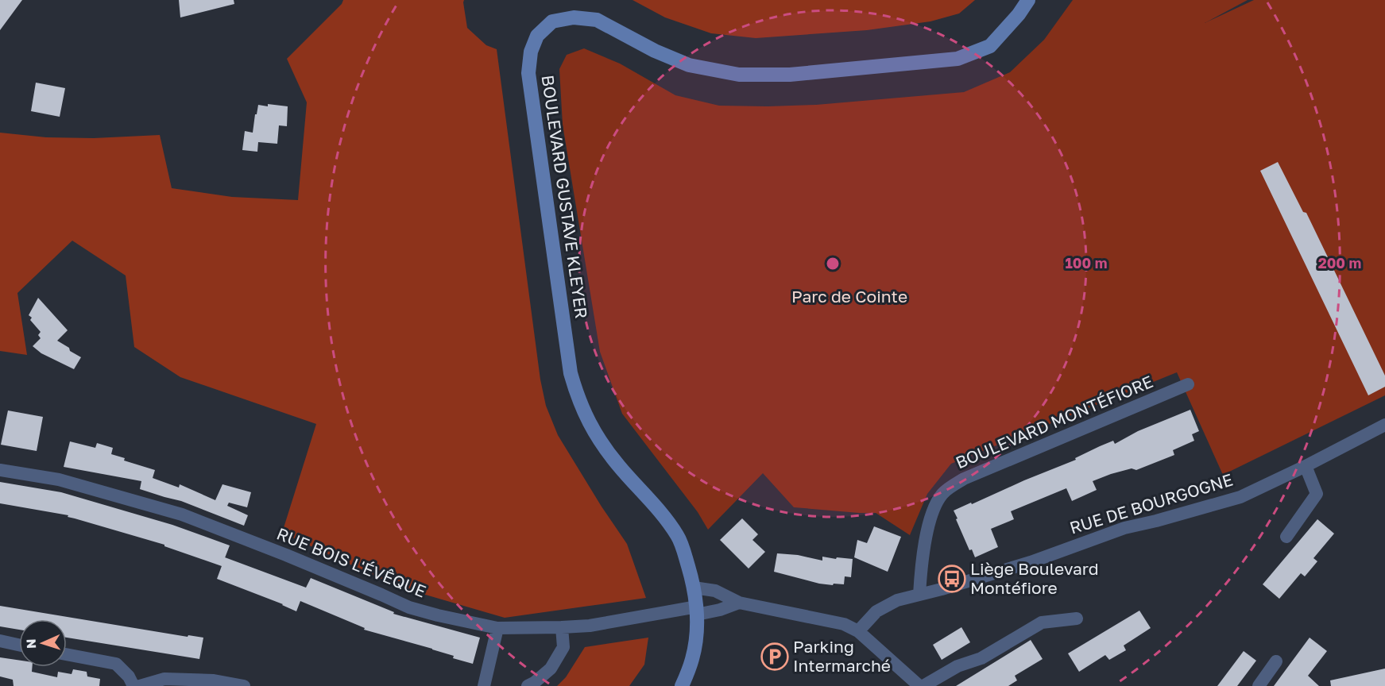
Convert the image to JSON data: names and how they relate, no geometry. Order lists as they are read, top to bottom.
{
  "streets": {
    "street": [
      "BOULEVARD GUSTAVE KLEYER",
      "BOULEVARD MONTÉFIORE",
      "RUE DE BOURGOGNE",
      "RUE BOIS L'ÉVÊQUE"
    ]
  },
  "crossings": [
    ["BOULEVARD GUSTAVE KLEYER", "RUE BOIS L'ÉVÊQUE"],
    ["BOULEVARD MONTÉFIORE", "RUE DE BOURGOGNE"]
  ],
  "parks": ["Parc de Cointe"],
  "places": {
    "bus stop": ["Liège Boulevard Montéfiore"],
    "parking": ["Parking Intermarché"]
  },
  "north": "left",
  "rings": ["100 m", "200 m"]
}
